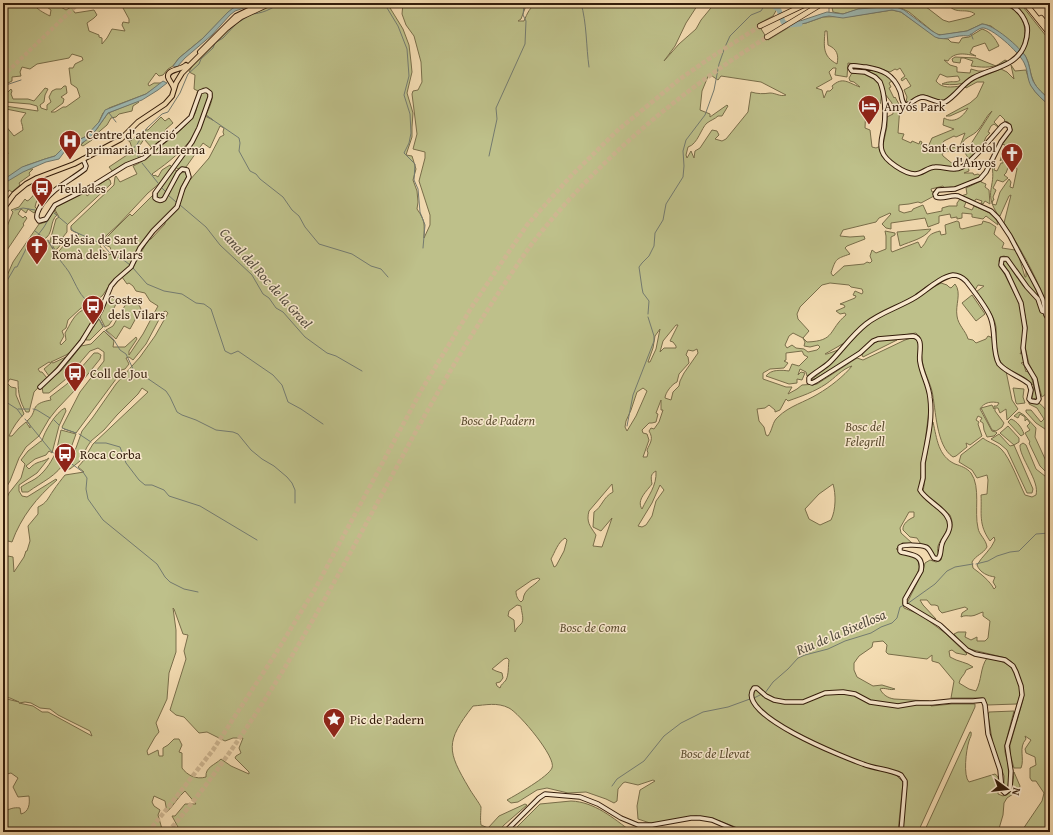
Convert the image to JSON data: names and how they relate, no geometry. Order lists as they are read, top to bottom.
{
  "water": ["Canal del Roc de la Grael", "Riu de la Bixellosa"],
  "parks": [
    "Bosc de Padern",
    "Bosc del Felegrill",
    "Bosc de Coma",
    "Bosc de Llevat"
  ],
  "places": {
    "hotel": ["Anyós Park"],
    "hospital": ["Centre d'atenció primaria La Llanterna"],
    "church": ["Sant Cristofol d'Anyos", "Esglèsia de Sant Romà dels Vilars"],
    "bus stop": [
      "Teulades",
      "Costes dels Vilars",
      "Coll de Jou",
      "Roca Corba"
    ],
    "place": ["Pic de Padern"]
  },
  "north": "right"
}
